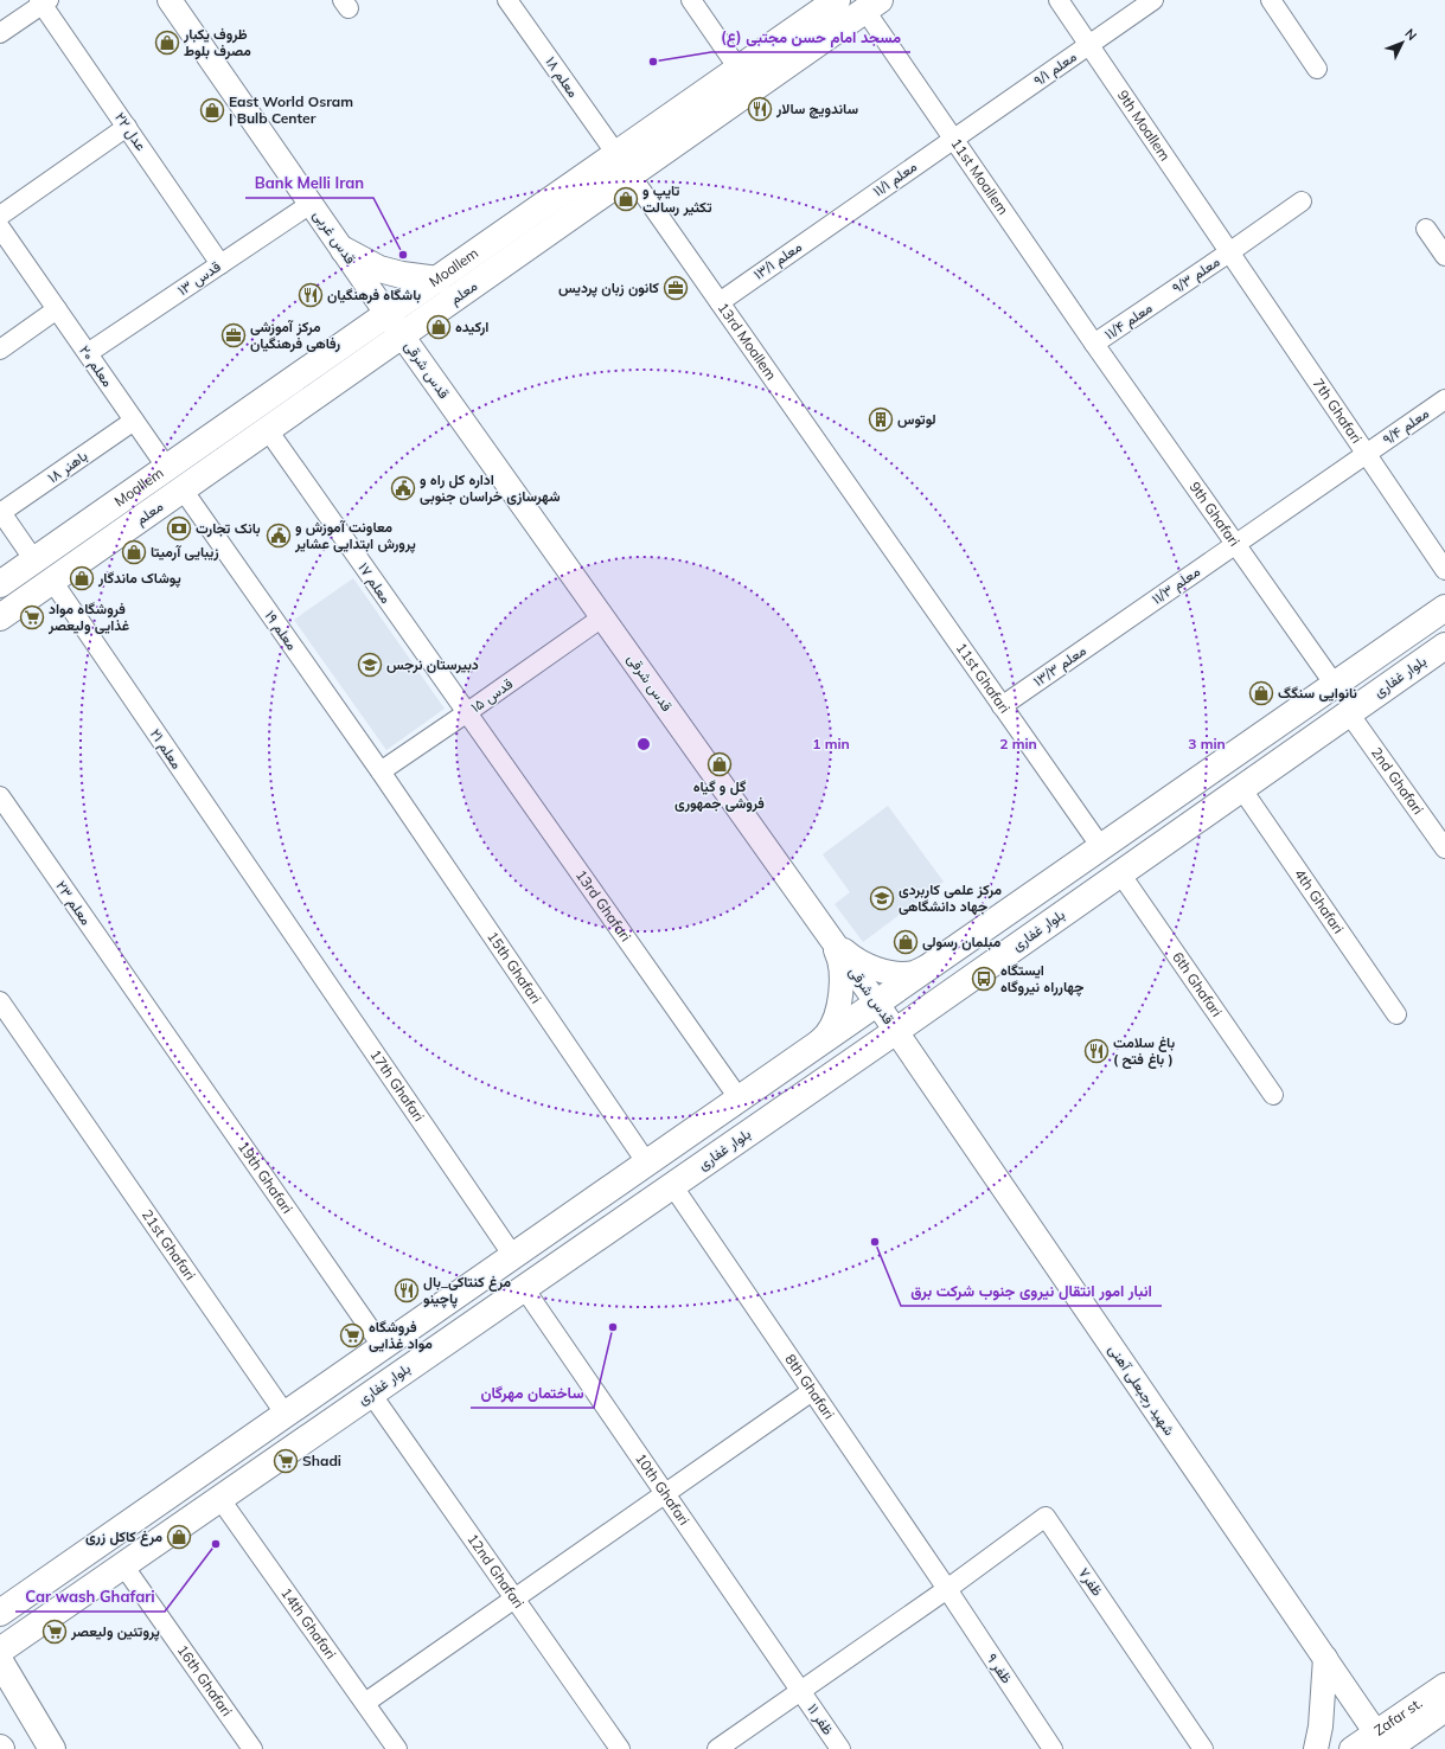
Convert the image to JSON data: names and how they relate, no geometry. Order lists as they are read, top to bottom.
{
  "streets": {
    "main road": ["Moallem", "معلم", "بلوار غفاری"],
    "street": [
      "معلم ۹/۱",
      "معلم ۱۸",
      "9th Moallem",
      "عدل ۲۲",
      "11st Moallem",
      "معلم ۱۱/۱",
      "قدس غربی",
      "معلم ۱۳/۱",
      "معلم ۹/۳",
      "قدس ۱۳",
      "معلم ۱۱/۴",
      "13rd Moallem",
      "معلم ۲۰",
      "قدس شرقی",
      "7th Ghafari",
      "معلم ۹/۴",
      "باهنر ۱۸",
      "9th Ghafari",
      "معلم ۱۷",
      "معلم ۱۱/۳",
      "معلم ۱۹",
      "معلم ۱۳/۳",
      "11st Ghafari",
      "قدس ۱۵",
      "معلم ۲۱",
      "2nd Ghafari",
      "4th Ghafari",
      "معلم ۲۳",
      "13rd Ghafari",
      "15th Ghafari",
      "6th Ghafari",
      "17th Ghafari",
      "19th Ghafari",
      "21st Ghafari",
      "8th Ghafari",
      "شهید رجبعلی آهنی",
      "10th Ghafari",
      "12nd Ghafari",
      "ظفر۷",
      "14th Ghafari",
      "ظفر ۹",
      "16th Ghafari",
      "Zafar st.",
      "ظفر ۱۱"
    ]
  },
  "crossings": [
    ["معلم ۹/۱", "9th Moallem"],
    ["معلم ۹/۱", "11st Moallem"],
    ["معلم ۹/۱", "معلم ۱۱/۱"],
    ["معلم ۱۸", "Moallem"],
    ["9th Moallem", "معلم ۹/۳"],
    ["9th Moallem", "7th Ghafari"],
    ["عدل ۲۲", "قدس ۱۳"],
    ["11st Moallem", "معلم ۱۱/۱"],
    ["11st Moallem", "معلم"],
    ["11st Moallem", "معلم ۱۱/۴"],
    ["11st Moallem", "9th Ghafari"],
    ["معلم ۱۱/۱", "معلم ۱۳/۱"],
    ["قدس غربی", "Moallem"],
    ["قدس غربی", "قدس ۱۳"],
    ["قدس غربی", "معلم"],
    ["قدس غربی", "قدس شرقی"],
    ["معلم ۱۳/۱", "13rd Moallem"],
    ["Moallem", "معلم ۲۰"],
    ["معلم ۹/۳", "معلم ۱۱/۴"],
    ["معلم ۹/۳", "7th Ghafari"],
    ["قدس ۱۳", "معلم ۲۰"],
    ["معلم", "13rd Moallem"],
    ["معلم", "قدس شرقی"],
    ["معلم", "معلم ۱۷"],
    ["معلم", "معلم ۱۹"],
    ["معلم", "معلم ۲۱"],
    ["معلم ۱۱/۴", "9th Ghafari"],
    ["13rd Moallem", "11st Ghafari"],
    ["معلم ۲۰", "باهنر ۱۸"],
    ["قدس شرقی", "بلوار غفاری"],
    ["قدس شرقی", "قدس ۱۵"],
    ["قدس شرقی", "شهید رجبعلی آهنی"],
    ["7th Ghafari", "معلم ۹/۴"],
    ["معلم ۹/۴", "معلم ۱۱/۳"],
    ["9th Ghafari", "معلم ۱۱/۳"],
    ["معلم ۱۷", "قدس ۱۵"],
    ["معلم ۱۷", "13rd Ghafari"],
    ["معلم ۱۱/۳", "معلم ۱۳/۳"],
    ["معلم ۱۹", "قدس ۱۵"],
    ["معلم ۱۹", "15th Ghafari"],
    ["معلم ۱۳/۳", "11st Ghafari"],
    ["بلوار غفاری", "2nd Ghafari"],
    ["بلوار غفاری", "4th Ghafari"],
    ["بلوار غفاری", "6th Ghafari"],
    ["بلوار غفاری", "8th Ghafari"],
    ["بلوار غفاری", "شهید رجبعلی آهنی"],
    ["بلوار غفاری", "10th Ghafari"],
    ["بلوار غفاری", "12nd Ghafari"],
    ["بلوار غفاری", "14th Ghafari"],
    ["بلوار غفاری", "16th Ghafari"],
    ["قدس ۱۵", "13rd Ghafari"],
    ["قدس ۱۵", "15th Ghafari"],
    ["معلم ۲۱", "17th Ghafari"],
    ["معلم ۲۳", "19th Ghafari"],
    ["8th Ghafari", "ظفر۷"],
    ["8th Ghafari", "ظفر ۹"],
    ["شهید رجبعلی آهنی", "Zafar st."],
    ["10th Ghafari", "ظفر ۱۱"],
    ["ظفر۷", "ظفر ۹"]
  ],
  "places": {
    "shop": [
      "ظروف یکبار مصرف بلوط",
      "East World Osram | Bulb Center",
      "تایپ و تکثیر رسالت",
      "ارکیده",
      "زیبایی آرمیتا",
      "پوشاک ماندگار",
      "نانوایی سنگگ",
      "گل و گیاه فروشی جمهوری",
      "مبلمان رسولی",
      "مرغ کاکل زری"
    ],
    "other": [
      "مسجد امام حسن مجتبی (ع)",
      "Bank Melli Iran",
      "انبار امور انتقال نیروی جنوب شرکت برق",
      "ساختمان مهرگان",
      "Car wash Ghafari"
    ],
    "restaurant": [
      "ساندویچ سالار",
      "باشگاه فرهنگیان",
      "باغ سلامت ( باغ فتح )",
      "مرغ کنتاکی_بال پاچینو"
    ],
    "office": ["کانون زبان پردیس", "مرکز آموزشی رفاهی فرهنگیان"],
    "building": ["لوتوس"],
    "public building": ["اداره کل راه و شهرسازی خراسان جنوبی", "معاونت آموزش و پرورش ابتدایی عشایر"],
    "bank": ["بانک تجارت"],
    "supermarket": [
      "فروشگاه مواد غذایی ولیعصر",
      "فروشگاه مواد غذایی",
      "Shadi",
      "پروتئین ولیعصر"
    ],
    "school or university": ["دبیرستان نرجس", "مرکز علمی کاربردی جهاد دانشگاهی"],
    "bus stop": ["ایستگاه چهارراه نیروگاه"]
  },
  "north": "top right",
  "rings": ["1 min", "2 min", "3 min"]
}
